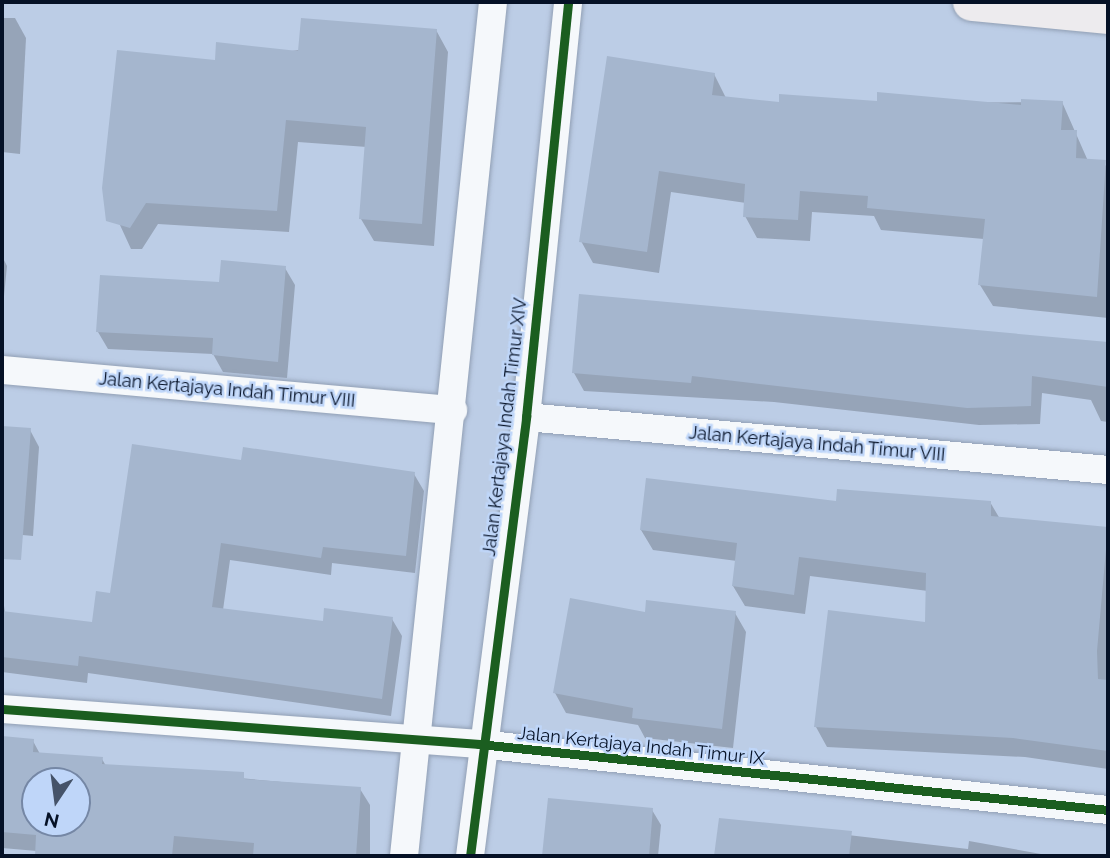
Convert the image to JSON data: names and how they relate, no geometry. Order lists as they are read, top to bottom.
{
  "streets": {
    "street": ["Jalan Kertajaya Indah Timur VIII", "Jalan Kertajaya Indah Timur XIV", "Jalan Kertajaya Indah Timur IX"]
  },
  "crossings": [
    ["Jalan Kertajaya Indah Timur VIII", "Jalan Kertajaya Indah Timur XIV"],
    ["Jalan Kertajaya Indah Timur XIV", "Jalan Kertajaya Indah Timur IX"]
  ],
  "north": "bottom"
}
